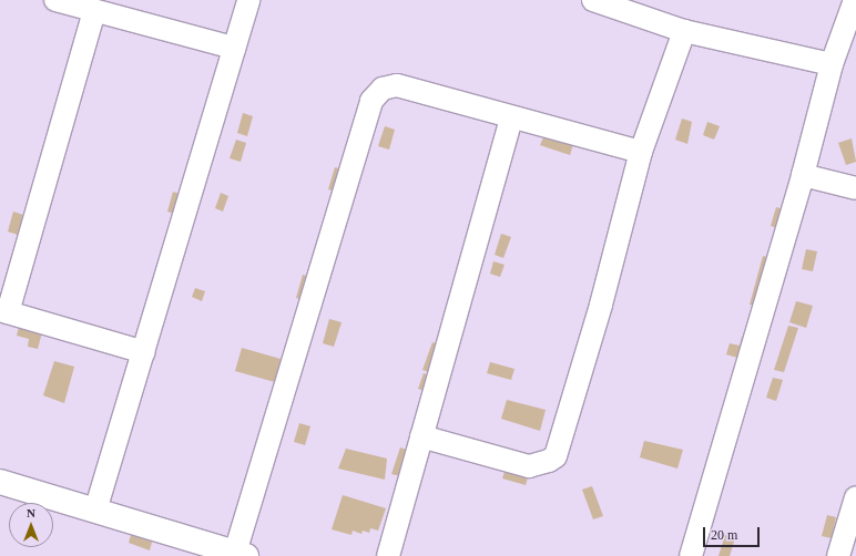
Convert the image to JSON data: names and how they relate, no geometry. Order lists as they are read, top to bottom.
{
  "scale_bar": "20 m",
  "north": "top"
}
